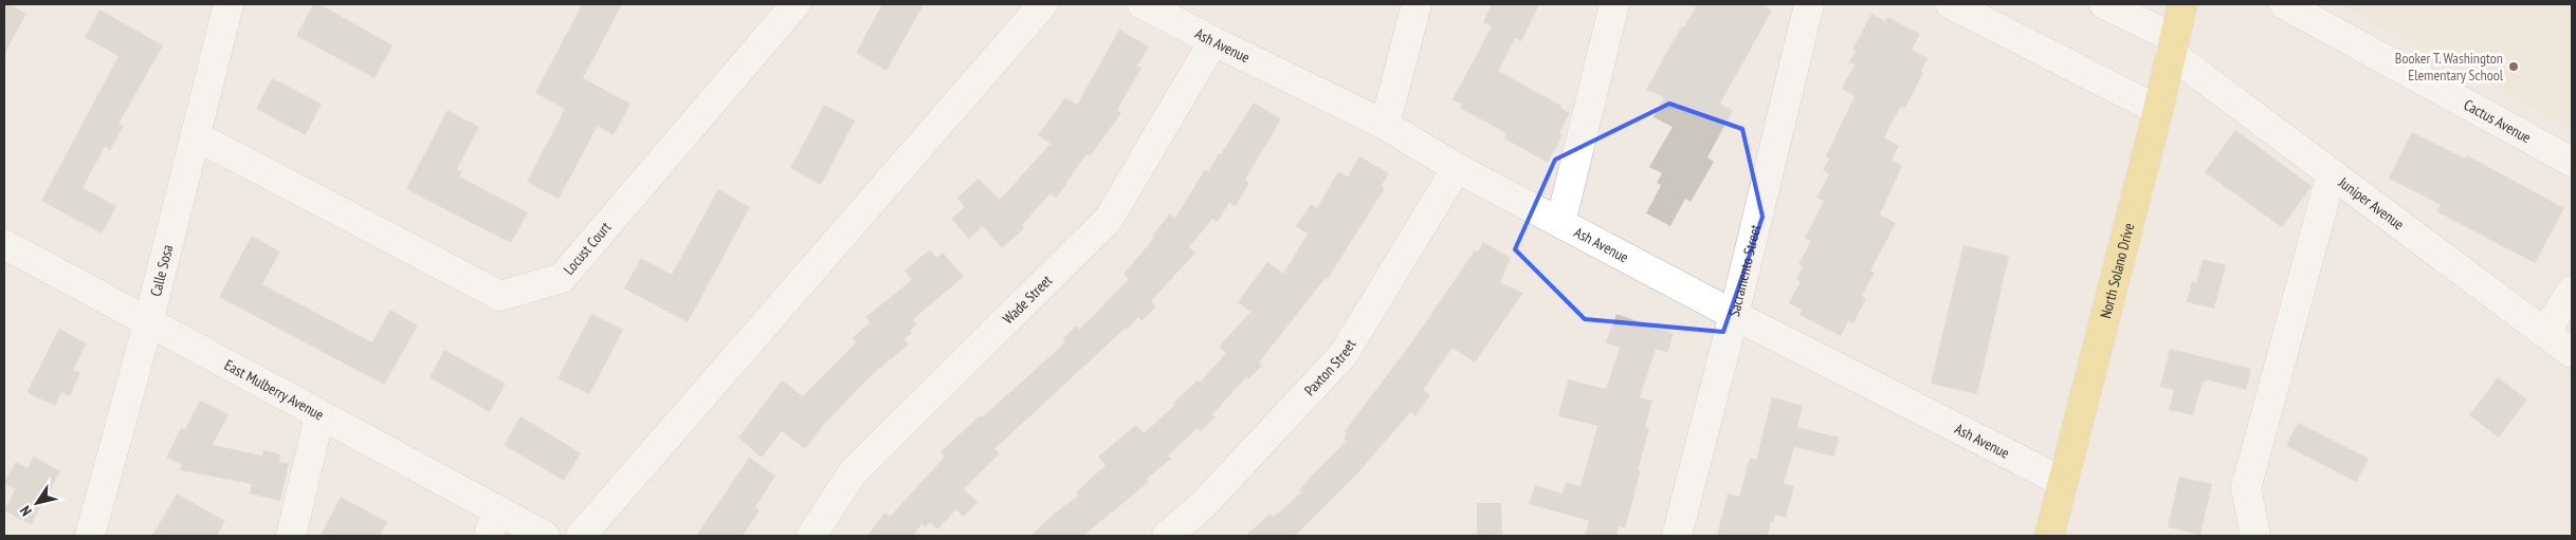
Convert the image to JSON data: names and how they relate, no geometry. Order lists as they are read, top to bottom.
{
  "streets": {
    "main road": ["North Solano Drive"],
    "street": [
      "Ash Avenue",
      "Cactus Avenue",
      "Juniper Avenue",
      "Locust Court",
      "Calle Sosa",
      "Sacramento Street",
      "Wade Street",
      "Paxton Street",
      "East Mulberry Avenue"
    ]
  },
  "crossings": [
    ["Ash Avenue", "Sacramento Street"],
    ["Ash Avenue", "North Solano Drive"],
    ["Ash Avenue", "Wade Street"],
    ["Ash Avenue", "Paxton Street"],
    ["Juniper Avenue", "North Solano Drive"],
    ["Locust Court", "Calle Sosa"],
    ["Calle Sosa", "East Mulberry Avenue"]
  ],
  "places": ["Booker T. Washington Elementary School"],
  "north": "bottom left"
}
